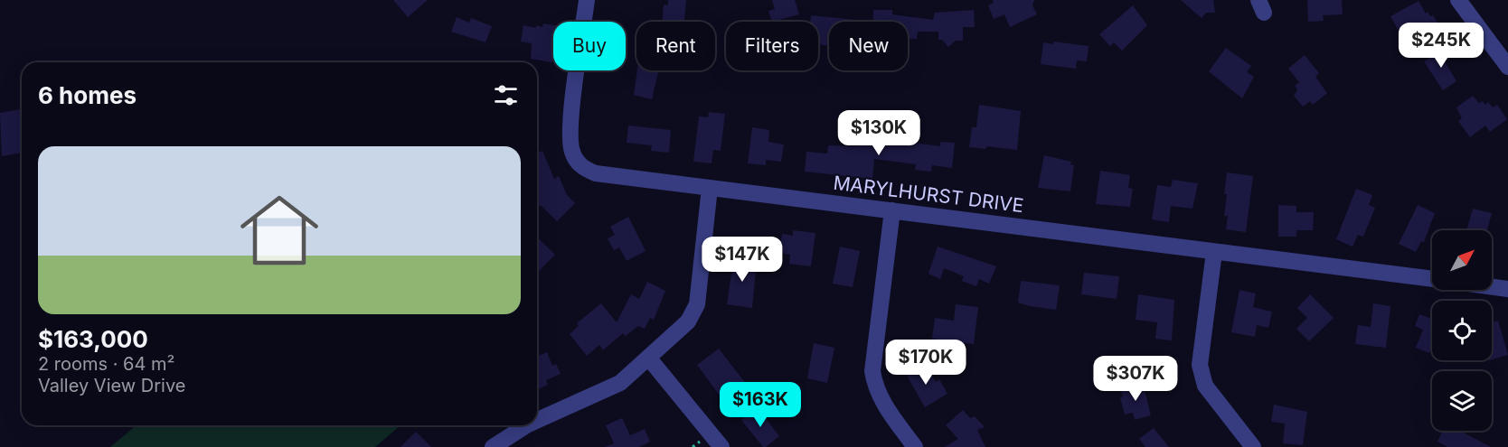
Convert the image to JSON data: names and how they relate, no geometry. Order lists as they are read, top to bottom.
{
  "streets": {
    "street": ["MARYLHURST DRIVE"]
  },
  "north": "top right",
  "page": {
    "chip": [
      "Buy",
      "Rent",
      "Filters",
      "New"
    ],
    "price": [
      "$245K",
      "$130K",
      "$147K",
      "$170K",
      "$307K",
      "$163K"
    ],
    "heading": "6 homes",
    "list": [
      {
        "name": "$163,000",
        "note": "2 rooms · 64 m² · Valley View Drive"
      }
    ]
  }
}
